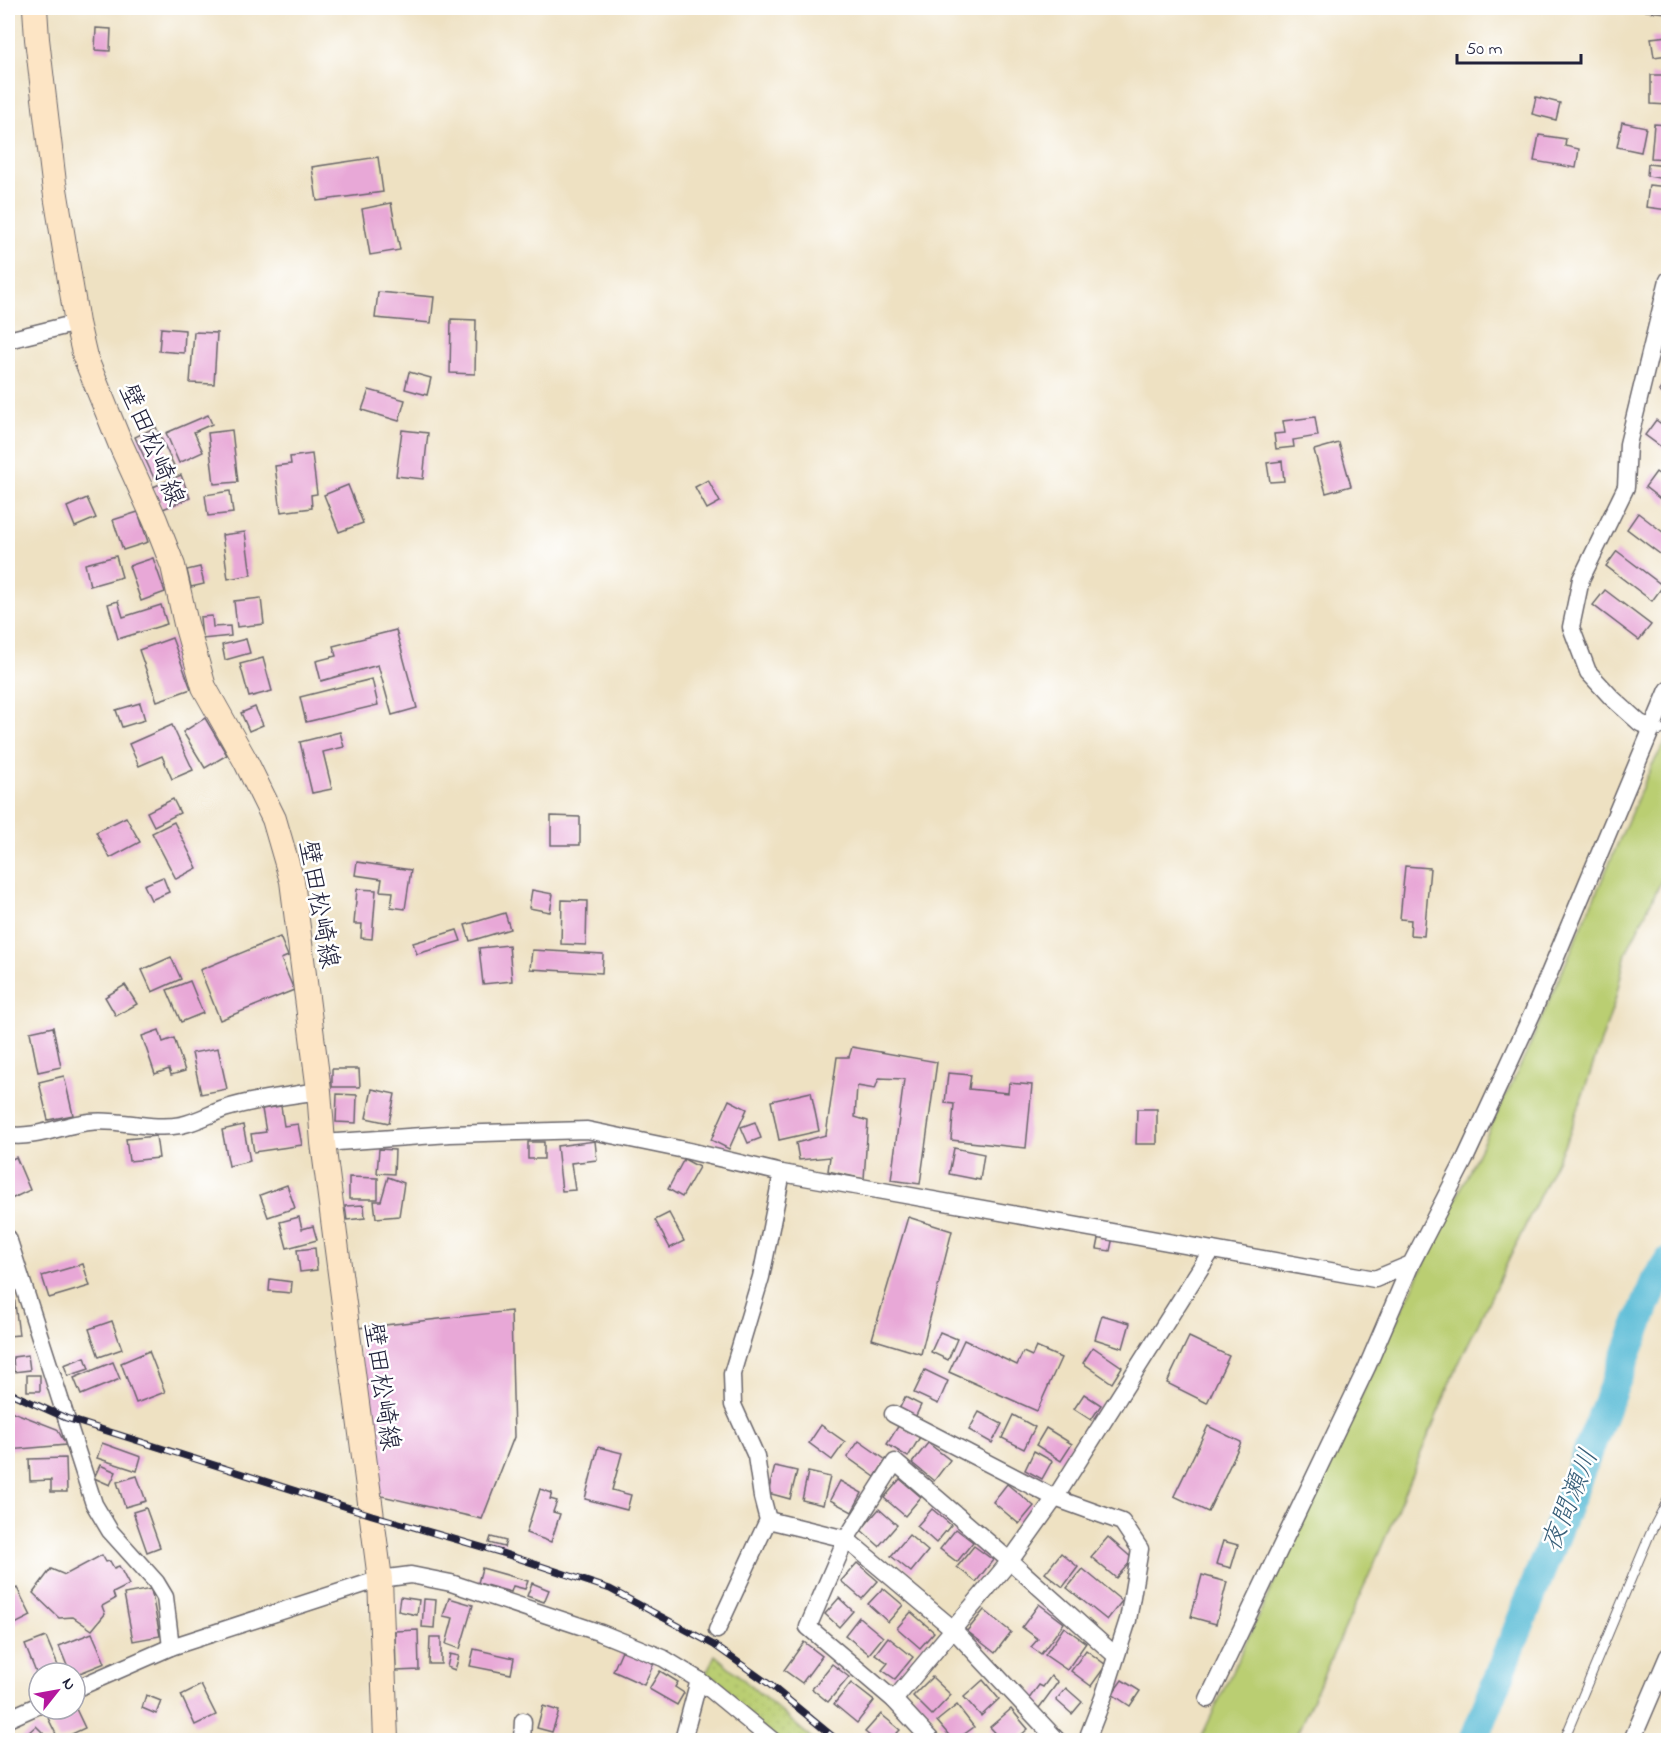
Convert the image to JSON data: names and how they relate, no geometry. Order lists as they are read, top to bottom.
{
  "streets": {
    "main road": ["壁田松崎線"]
  },
  "water": ["夜間瀬川"],
  "scale_bar": "50 m",
  "north": "top right"
}
